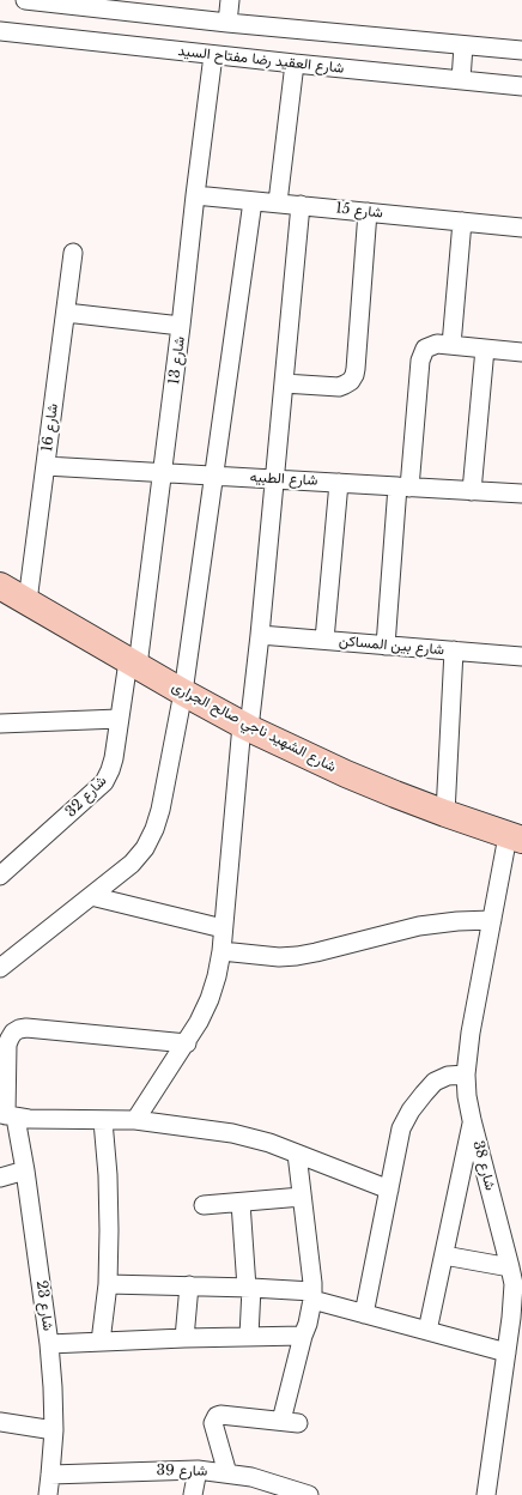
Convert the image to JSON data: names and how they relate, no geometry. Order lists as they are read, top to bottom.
{
  "streets": {
    "street": [
      "شارع العقيد رضا مفتاح السيد",
      "شارع 15",
      "شارع 13",
      "شارع 16",
      "شارع الطبيه",
      "شارع بين المساكن",
      "شارع الشهيد ناجي صالح الجرارى",
      "شارع 32",
      "شارع 38",
      "شارع 23",
      "شارع 39"
    ]
  },
  "crossings": [
    ["شارع العقيد رضا مفتاح السيد", "شارع 13"],
    ["شارع 15", "شارع 13"],
    ["شارع 13", "شارع الطبيه"],
    ["شارع 13", "شارع الشهيد ناجي صالح الجرارى"],
    ["شارع 13", "شارع 32"],
    ["شارع 16", "شارع الطبيه"],
    ["شارع 16", "شارع الشهيد ناجي صالح الجرارى"],
    ["شارع الشهيد ناجي صالح الجرارى", "شارع 32"],
    ["شارع الشهيد ناجي صالح الجرارى", "شارع 38"],
    ["شارع 23", "شارع 39"]
  ]
}
